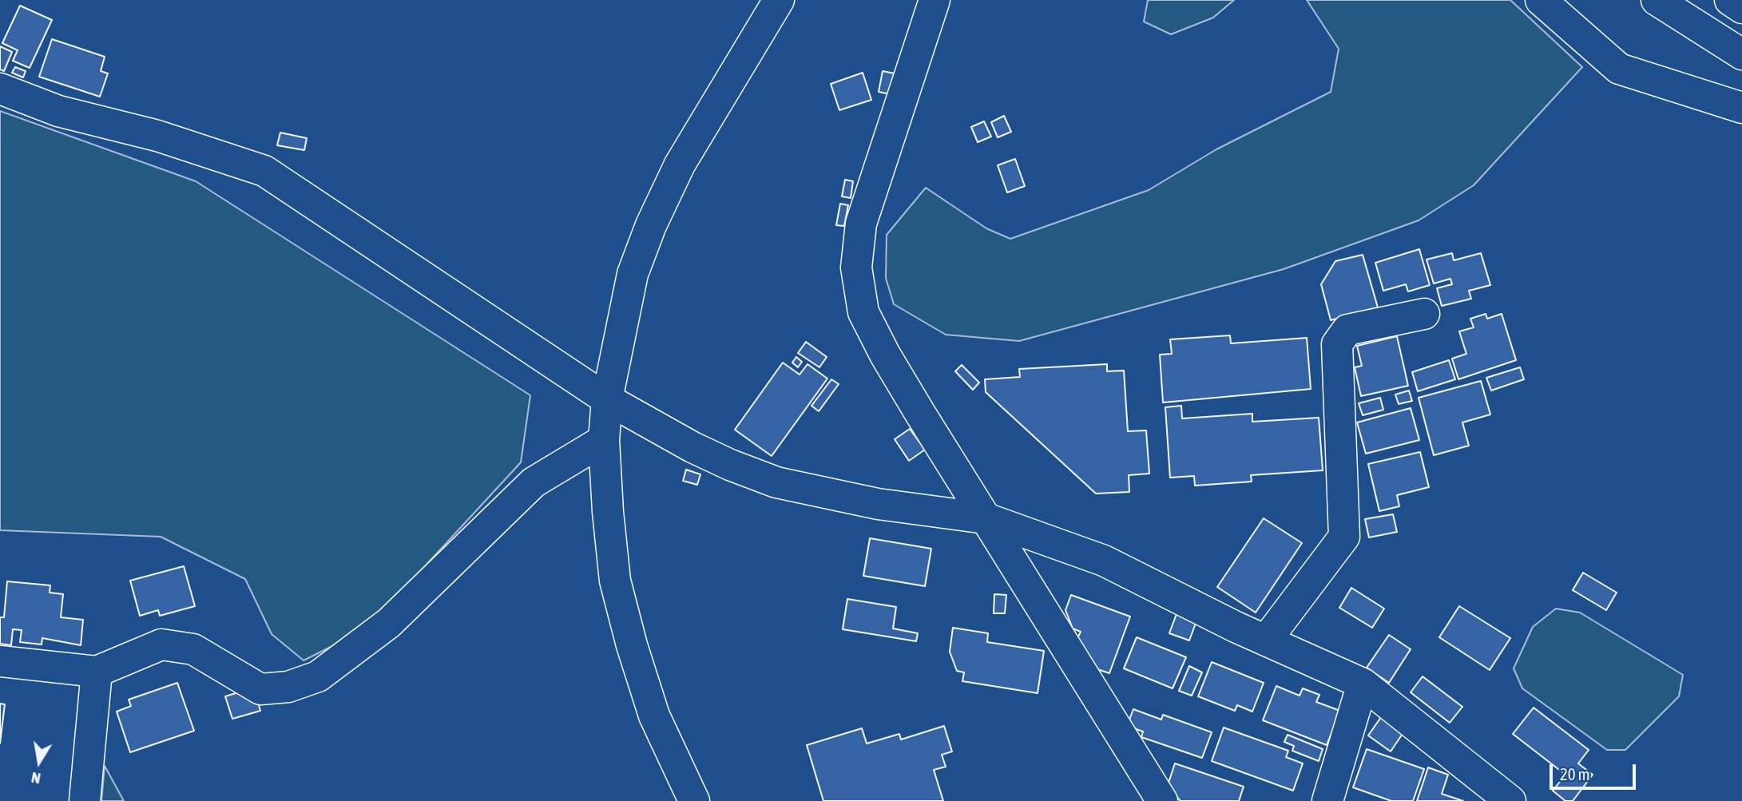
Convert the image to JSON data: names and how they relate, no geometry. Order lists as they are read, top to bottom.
{
  "scale_bar": "20 m",
  "north": "bottom"
}
